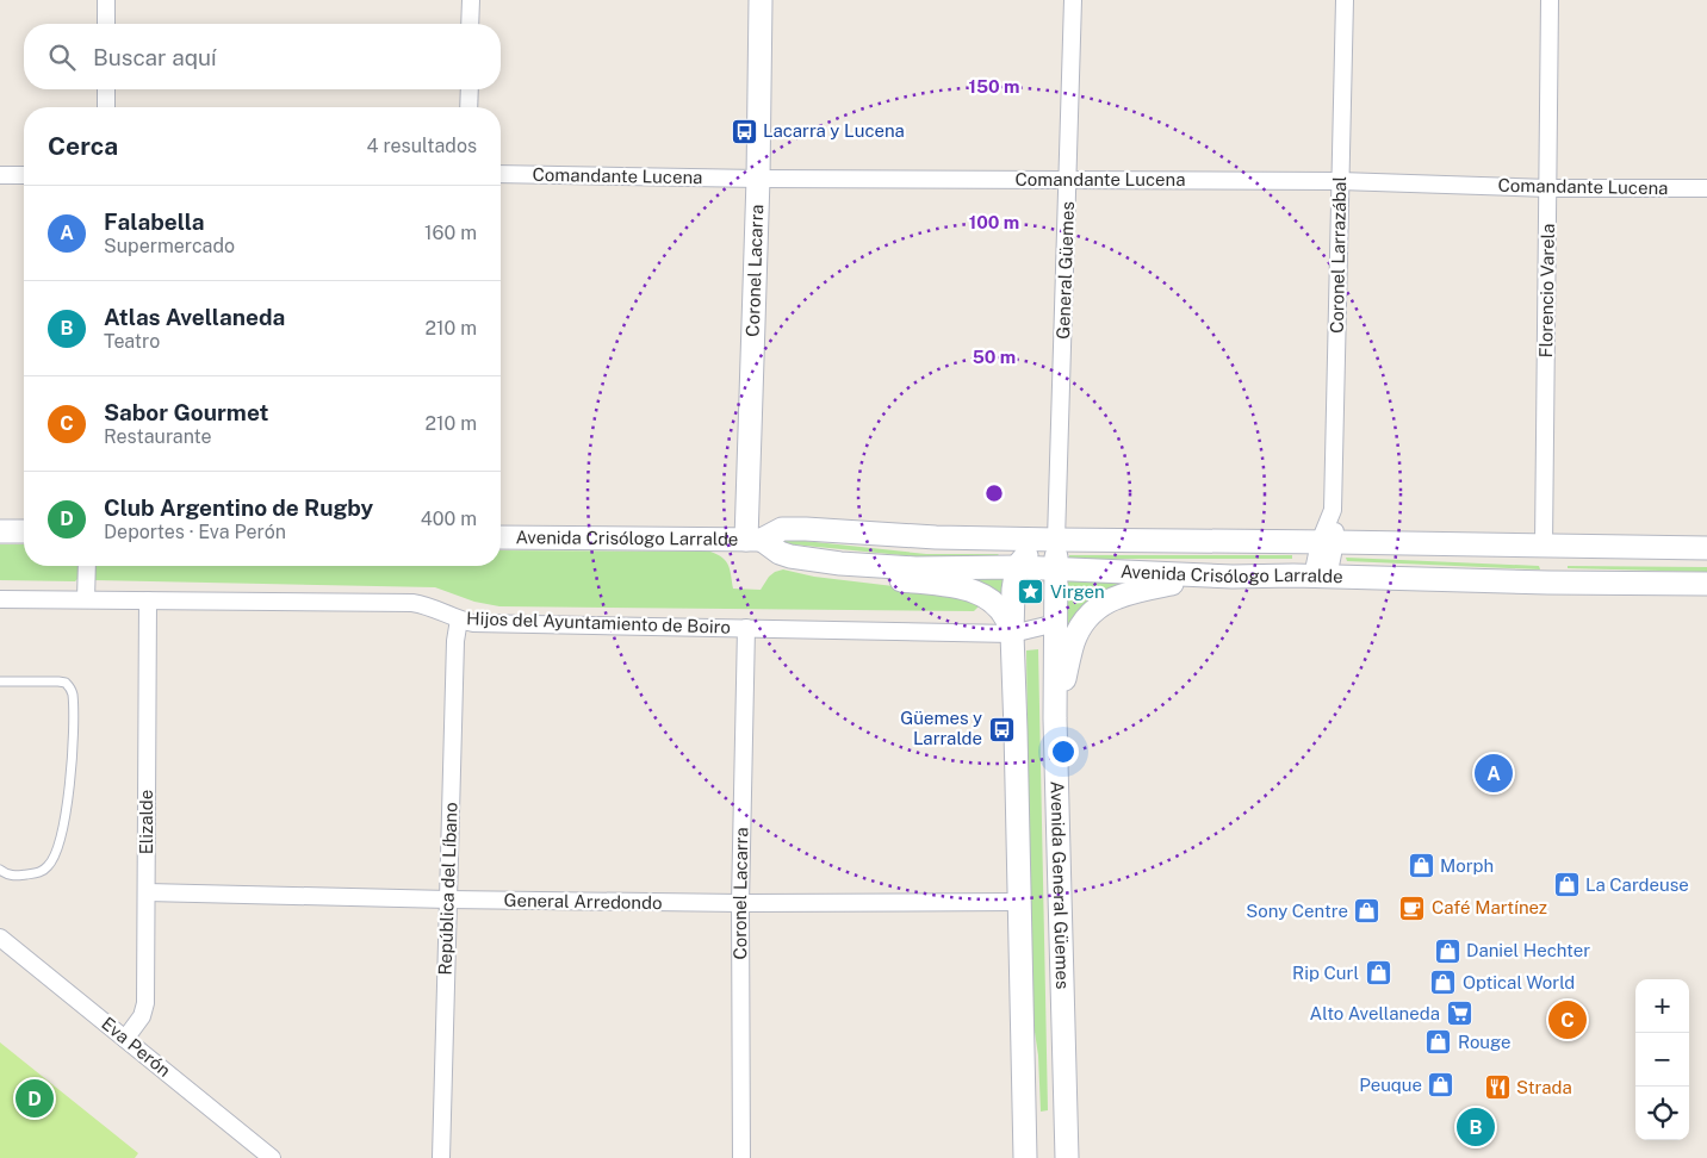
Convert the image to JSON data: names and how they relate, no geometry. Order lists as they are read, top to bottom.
{
  "streets": {
    "main road": ["Coronel Lacarra", "Avenida Crisólogo Larralde", "Avenida General Güemes"],
    "street": [
      "Comandante Lucena",
      "Coronel Larrazábal",
      "General Güemes",
      "Florencio Varela",
      "Hijos del Ayuntamiento de Boiro",
      "Elizalde",
      "República del Líbano",
      "General Arredondo",
      "Eva Perón"
    ]
  },
  "crossings": [
    ["Comandante Lucena", "Coronel Larrazábal"],
    ["Comandante Lucena", "Coronel Lacarra"],
    ["Comandante Lucena", "General Güemes"],
    ["Comandante Lucena", "Florencio Varela"],
    ["Coronel Larrazábal", "Avenida Crisólogo Larralde"],
    ["Coronel Lacarra", "Avenida Crisólogo Larralde"],
    ["Coronel Lacarra", "Hijos del Ayuntamiento de Boiro"],
    ["Coronel Lacarra", "General Arredondo"],
    ["General Güemes", "Avenida Crisólogo Larralde"],
    ["General Güemes", "Avenida General Güemes"],
    ["Florencio Varela", "Avenida Crisólogo Larralde"],
    ["Avenida Crisólogo Larralde", "Avenida General Güemes"],
    ["Hijos del Ayuntamiento de Boiro", "Elizalde"],
    ["Hijos del Ayuntamiento de Boiro", "Avenida General Güemes"],
    ["Hijos del Ayuntamiento de Boiro", "República del Líbano"],
    ["Elizalde", "General Arredondo"],
    ["Elizalde", "Eva Perón"],
    ["República del Líbano", "General Arredondo"]
  ],
  "places": {
    "bus stop": ["Lacarra y Lucena", "Güemes y Larralde"],
    "place": ["Virgen"],
    "shop": [
      "Morph",
      "La Cardeuse",
      "Sony Centre",
      "Daniel Hechter",
      "Rip Curl",
      "Optical World",
      "Rouge",
      "Peuque"
    ],
    "cafe": ["Café Martínez"],
    "supermarket": ["Alto Avellaneda"],
    "restaurant": ["Strada"]
  },
  "page": {
    "search": "Buscar aquí",
    "heading": ["Cerca", "4 resultados"],
    "list": [
      {
        "mark": "A",
        "name": "Falabella",
        "note": "Supermercado",
        "value": "160 m"
      },
      {
        "mark": "B",
        "name": "Atlas Avellaneda",
        "note": "Teatro",
        "value": "210 m"
      },
      {
        "mark": "C",
        "name": "Sabor Gourmet",
        "note": "Restaurante",
        "value": "210 m"
      },
      {
        "mark": "D",
        "name": "Club Argentino de Rugby",
        "note": "Deportes · Eva Perón",
        "value": "400 m"
      }
    ],
    "pins": [
      "A",
      "C",
      "D",
      "B"
    ],
    "map_buttons": ["+", "−"]
  },
  "rings": ["150 m", "100 m", "50 m"]
}
